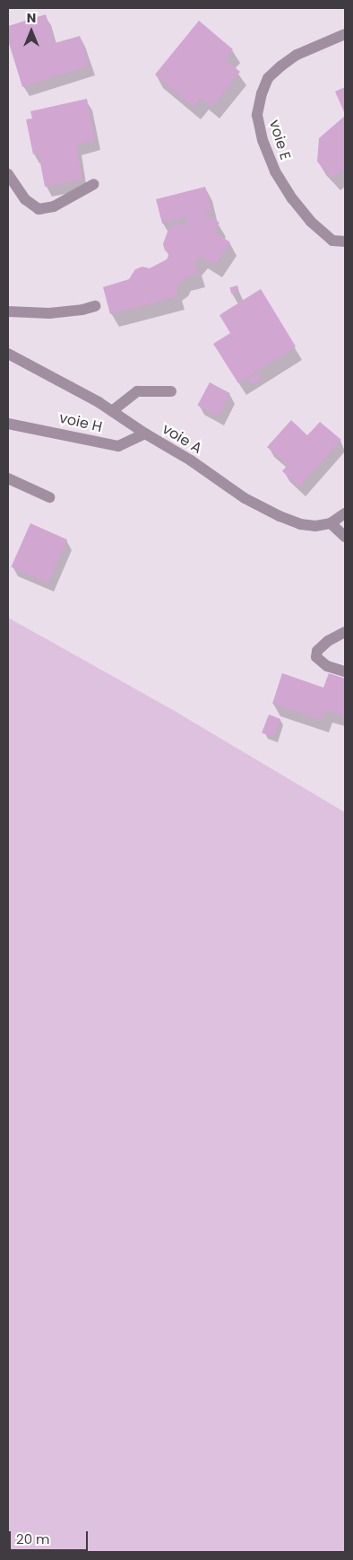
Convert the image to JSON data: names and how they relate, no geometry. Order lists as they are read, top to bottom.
{
  "streets": {
    "street": ["voie E", "voie H", "voie A"]
  },
  "crossings": [
    ["voie H", "voie A"]
  ],
  "scale_bar": "20 m",
  "north": "top"
}
